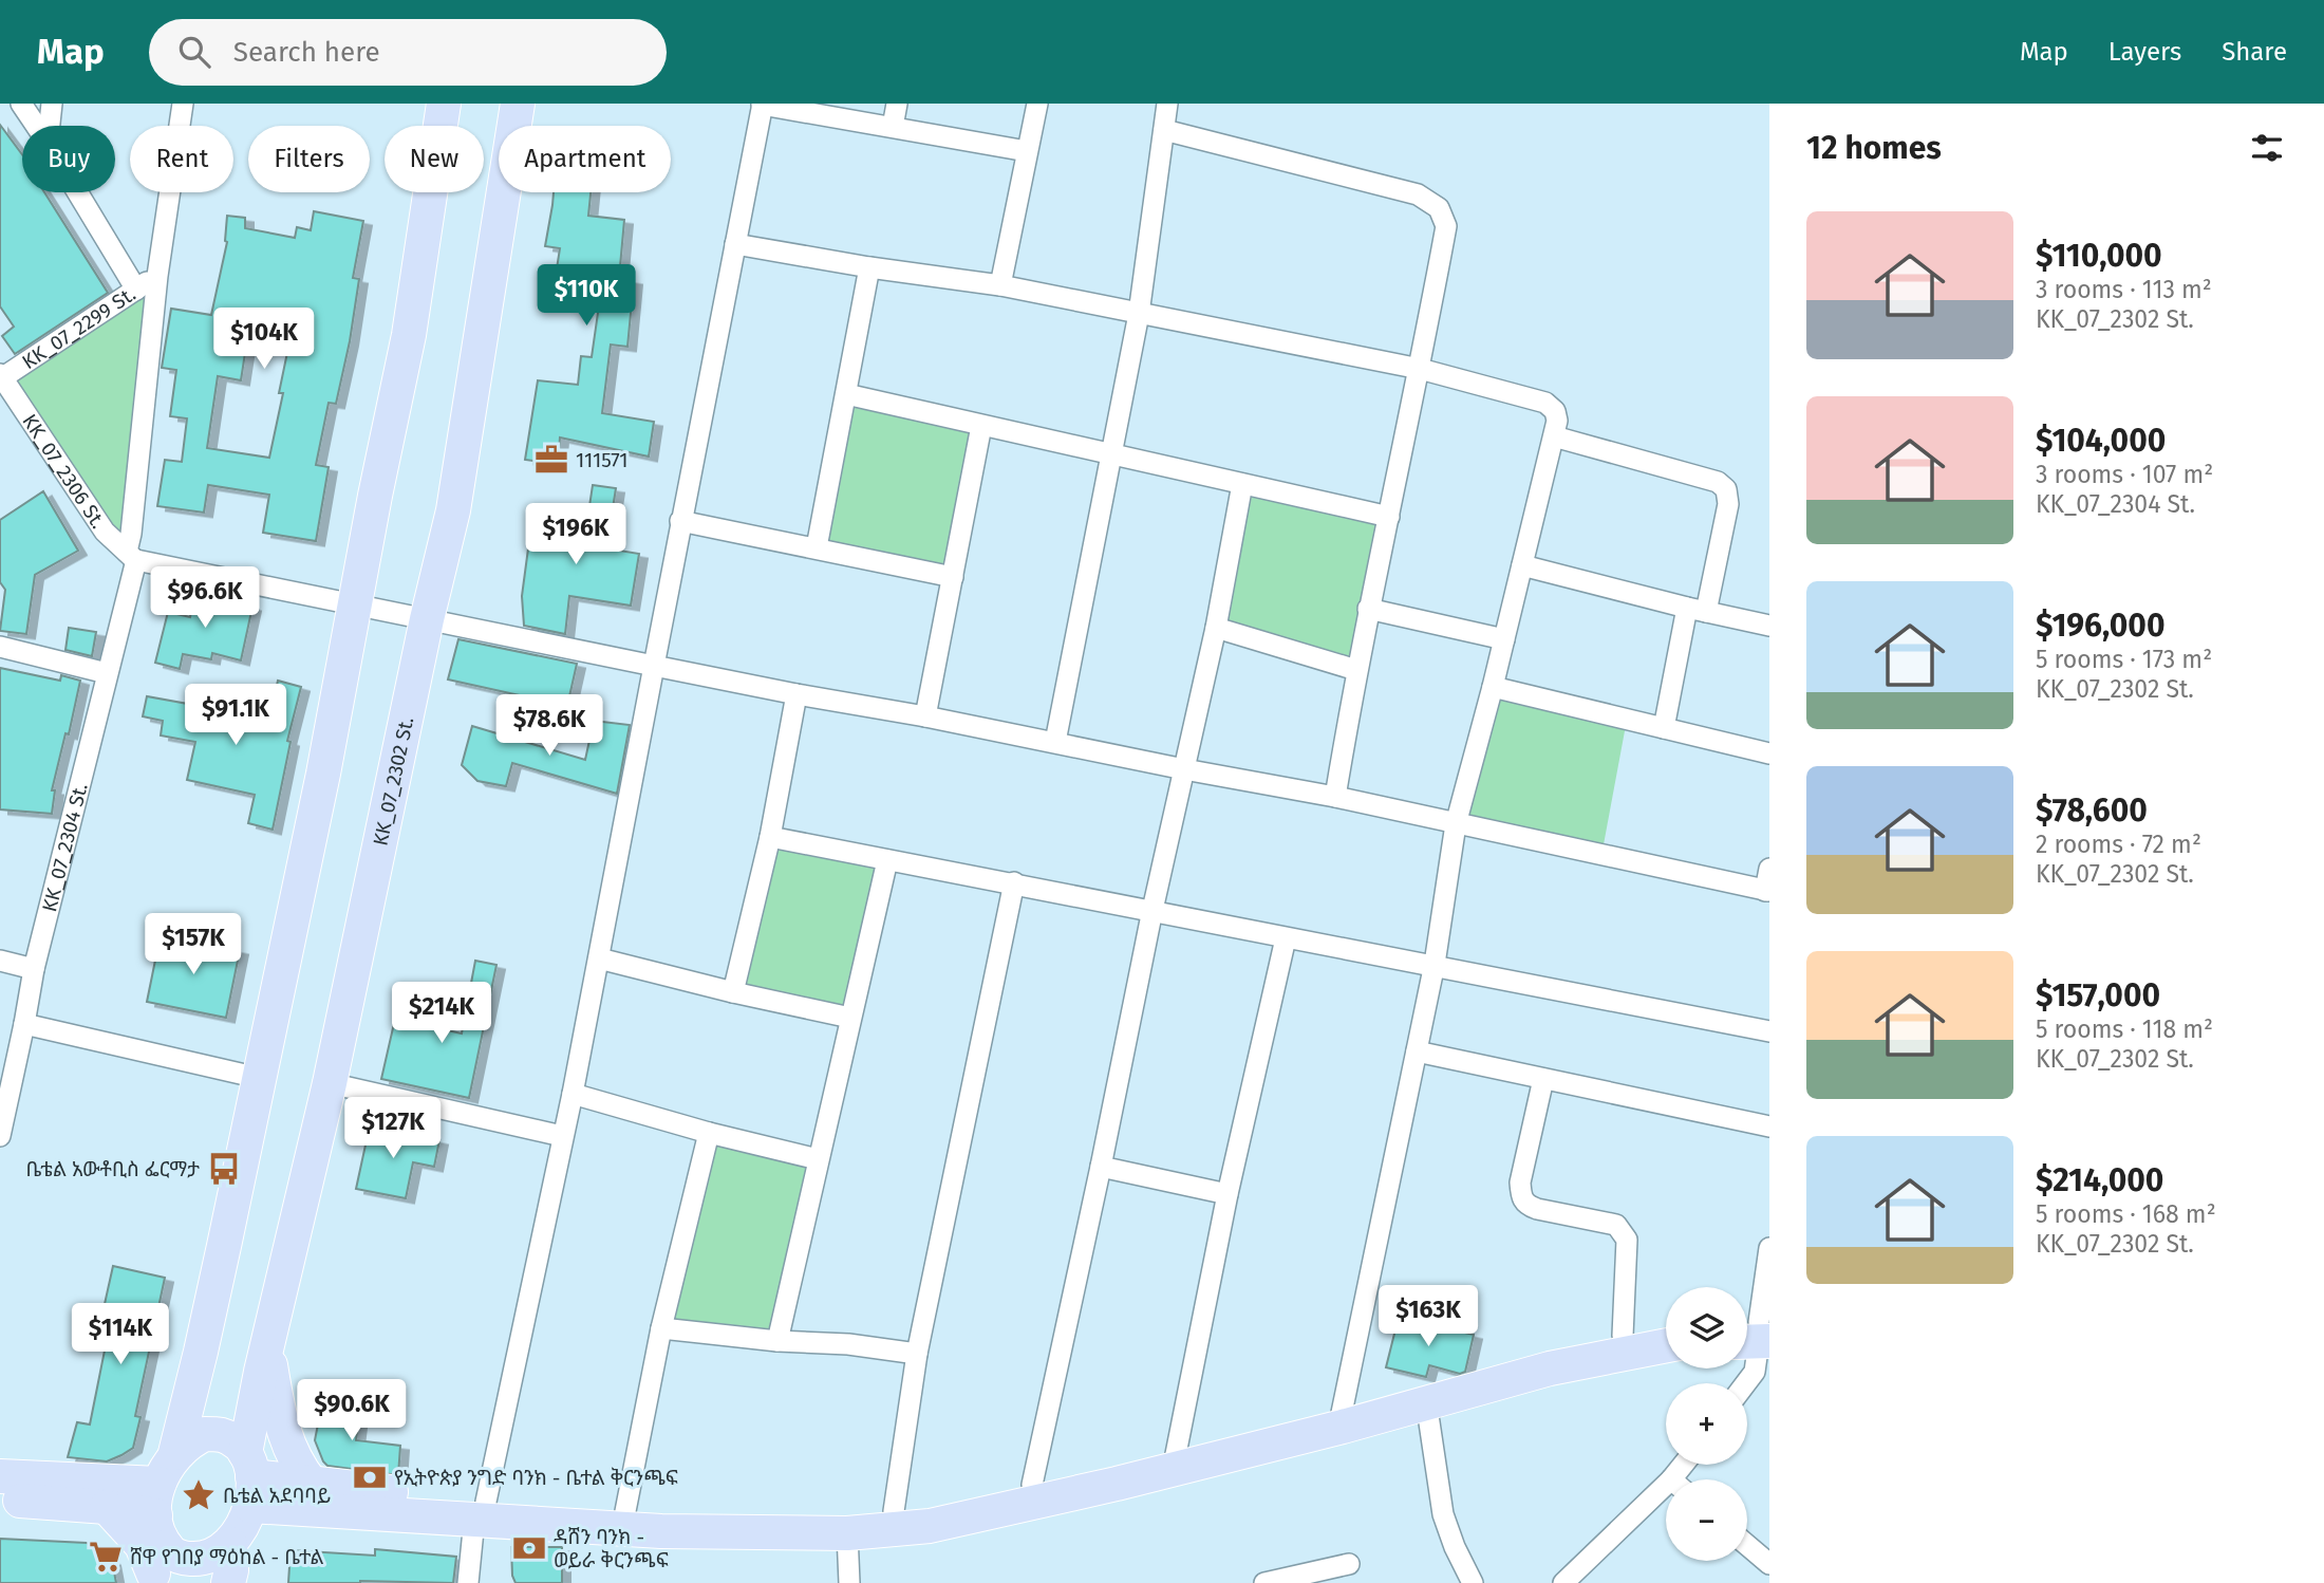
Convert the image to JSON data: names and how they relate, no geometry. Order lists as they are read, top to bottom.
{
  "streets": {
    "main road": ["KK_07_2302 St."],
    "street": ["KK_07_2299 St.", "KK_07_2306 St.", "KK_07_2304 St."]
  },
  "crossings": [
    ["KK_07_2299 St.", "KK_07_2306 St."],
    ["KK_07_2299 St.", "KK_07_2304 St."],
    ["KK_07_2306 St.", "KK_07_2304 St."]
  ],
  "places": {
    "office": ["111571"],
    "bus stop": ["ቤቴል አውቶቢስ ፌርማታ"],
    "bank": ["የኢትዮጵያ ንግድ ባንክ - ቤተል ቅርንጫፍ", "ዳሸን ባንክ - ወይራ ቅርንጫፍ"],
    "place": ["ቤቴል አደባባይ"],
    "supermarket": ["ሸዋ የገበያ ማዕከል - ቤተል"]
  },
  "page": {
    "header": "Map",
    "search": "Search here",
    "nav": ["Map", "Layers", "Share"],
    "heading": "12 homes",
    "chip": [
      "Buy",
      "Rent",
      "Filters",
      "New",
      "Apartment"
    ],
    "list": [
      {
        "name": "$110,000",
        "note": "3 rooms · 113 m² · KK_07_2302 St."
      },
      {
        "name": "$104,000",
        "note": "3 rooms · 107 m² · KK_07_2304 St."
      },
      {
        "name": "$196,000",
        "note": "5 rooms · 173 m² · KK_07_2302 St."
      },
      {
        "name": "$78,600",
        "note": "2 rooms · 72 m² · KK_07_2302 St."
      },
      {
        "name": "$157,000",
        "note": "5 rooms · 118 m² · KK_07_2302 St."
      },
      {
        "name": "$214,000",
        "note": "5 rooms · 168 m² · KK_07_2302 St."
      }
    ],
    "price": [
      "$110K",
      "$104K",
      "$196K",
      "$96.6K",
      "$91.1K",
      "$78.6K",
      "$157K",
      "$214K",
      "$127K",
      "$163K",
      "$114K",
      "$90.6K"
    ],
    "map_buttons": ["+", "−"]
  }
}
